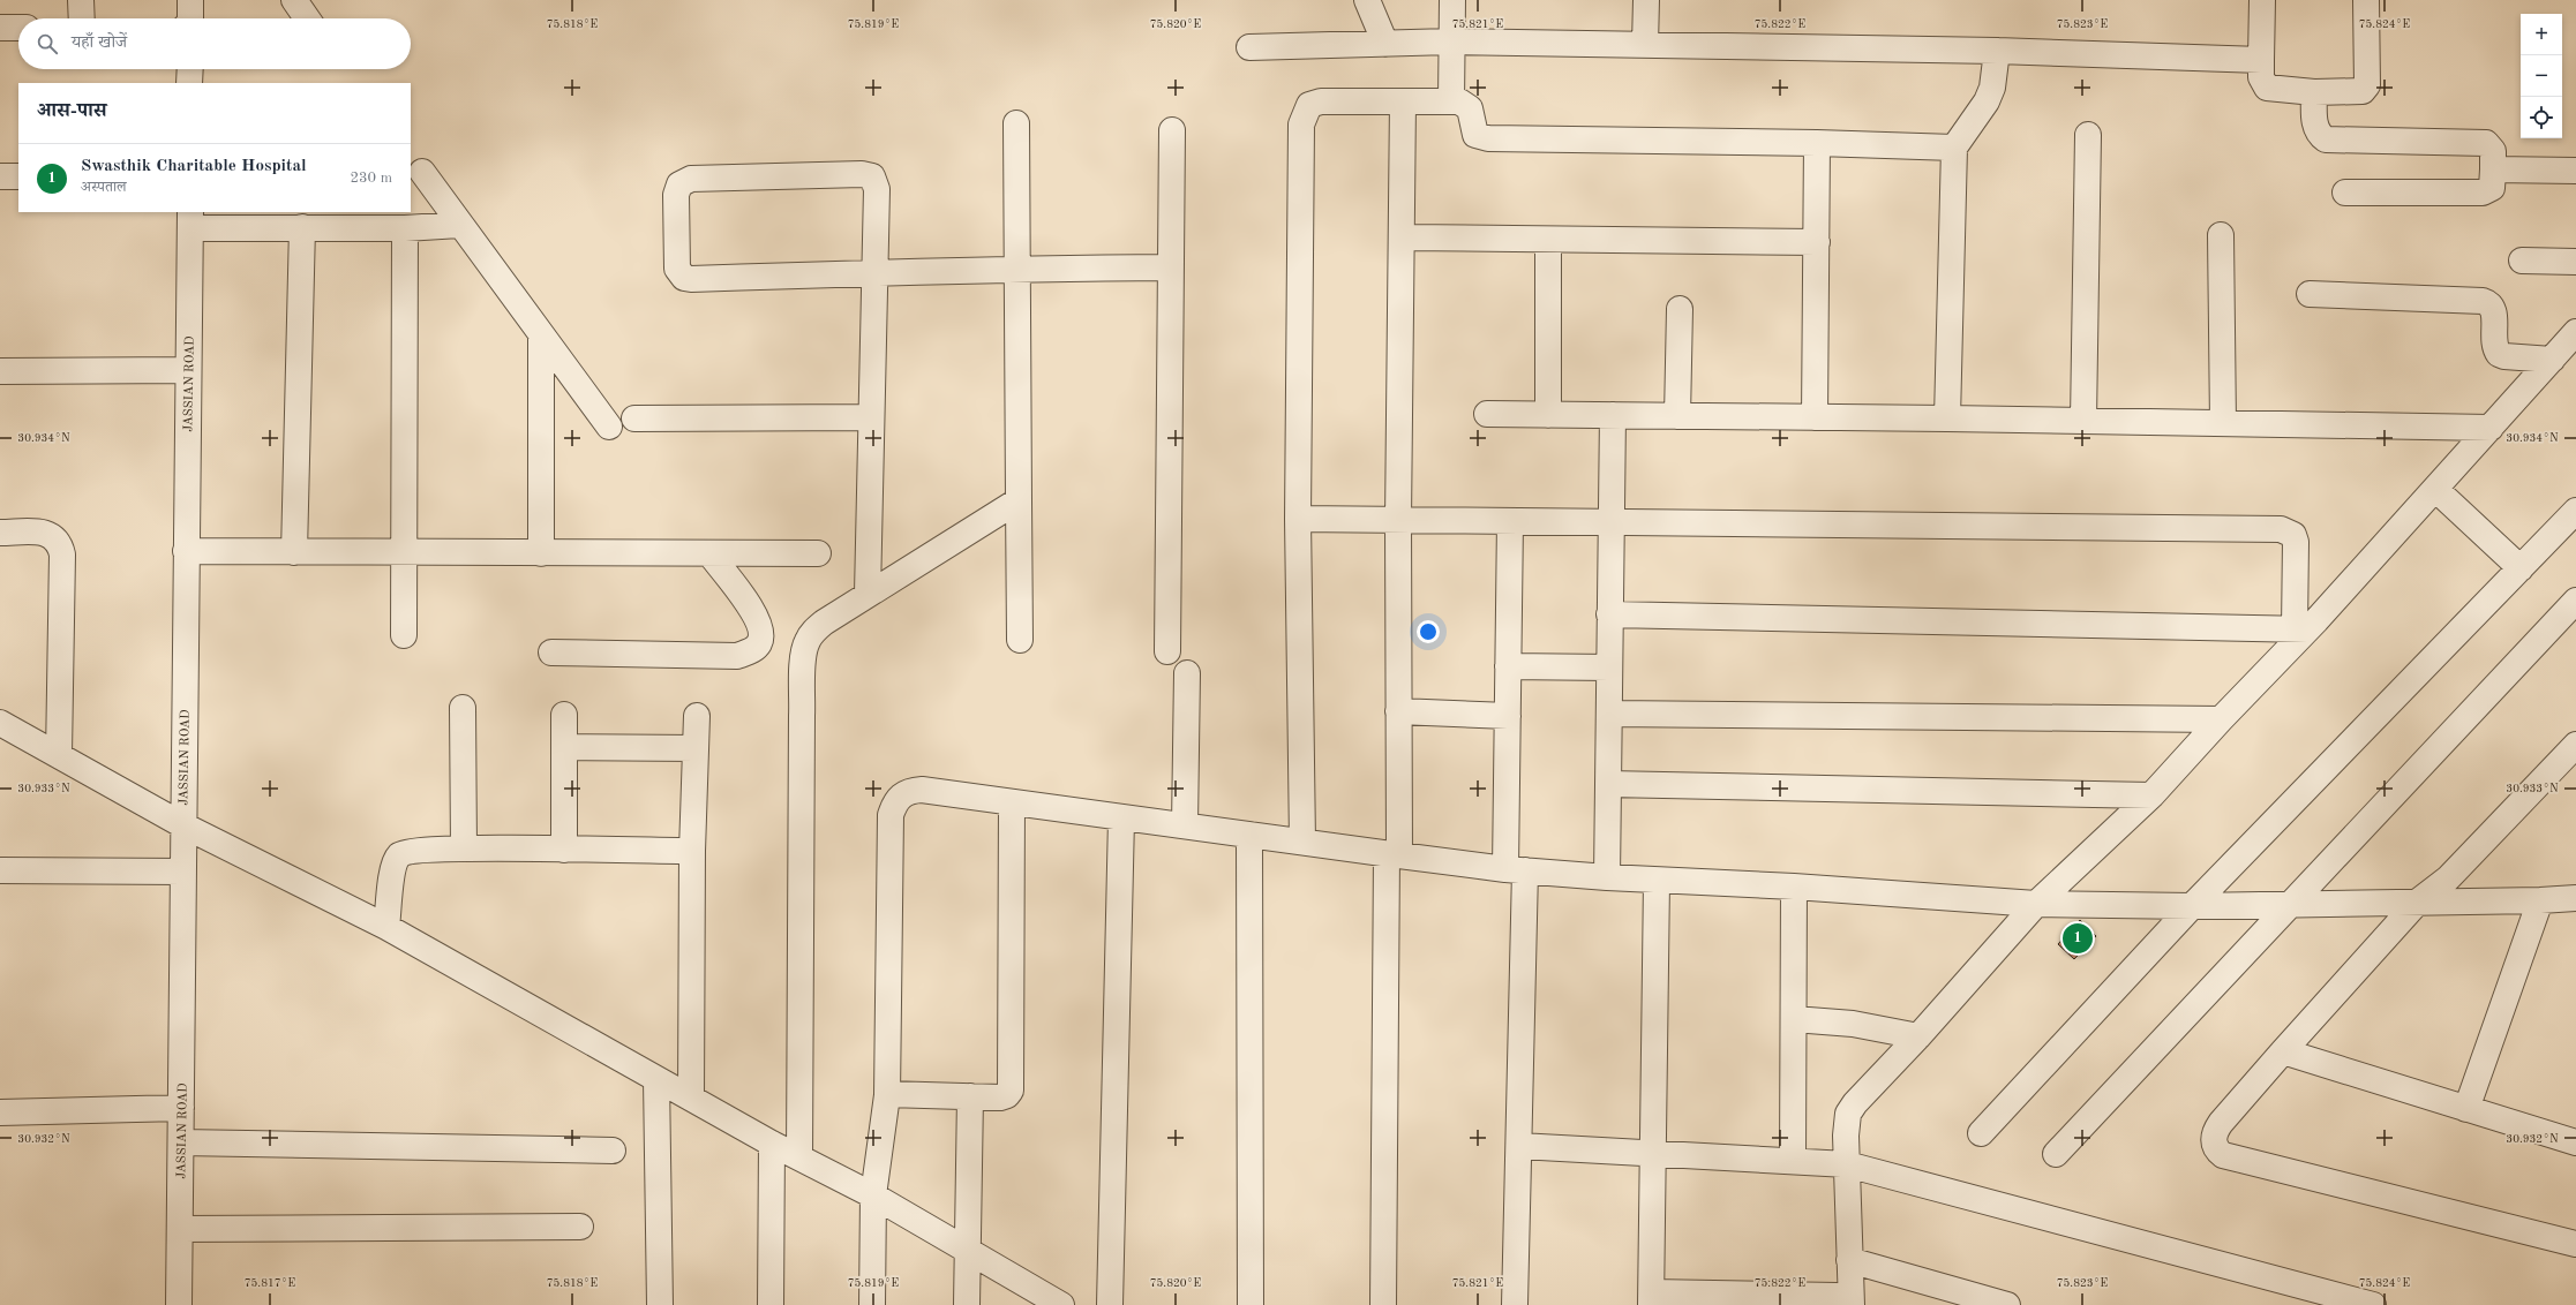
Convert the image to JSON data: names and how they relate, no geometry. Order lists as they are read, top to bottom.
{
  "streets": {
    "street": ["JASSIAN ROAD"]
  },
  "page": {
    "map_buttons": ["+", "−"],
    "search": "यहाँ खोजें",
    "heading": "आस-पास",
    "list": [
      {
        "mark": "1",
        "name": "Swasthik Charitable Hospital",
        "note": "अस्पताल",
        "value": "230 m"
      }
    ],
    "pins": "1"
  },
  "coordinates": [
    "75.818°E",
    "75.819°E",
    "75.820°E",
    "75.821°E",
    "75.822°E",
    "75.823°E",
    "75.824°E",
    "30.934°N",
    "30.933°N",
    "30.932°N",
    "75.817°E"
  ]
}
